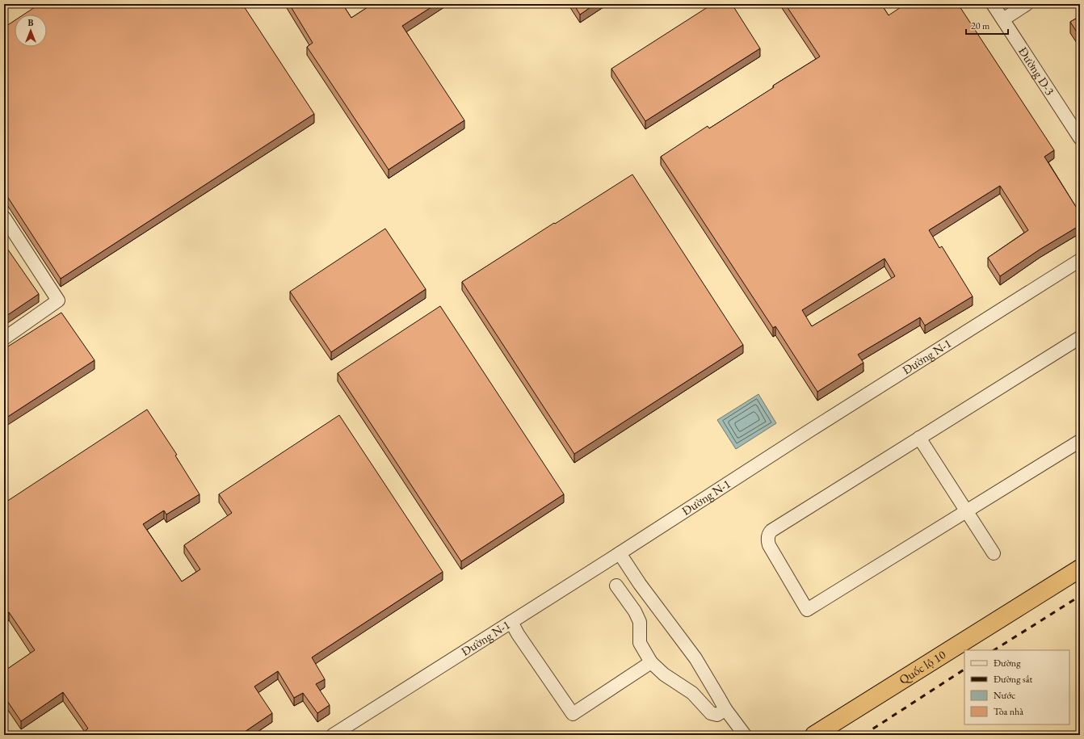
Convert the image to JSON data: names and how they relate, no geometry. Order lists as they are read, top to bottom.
{
  "streets": {
    "highway": ["Quốc lộ 10"],
    "street": ["Đường D-3", "Đường N-1"]
  },
  "legend": [
    "Đường",
    "Đường sắt",
    "Nước",
    "Tòa nhà"
  ],
  "scale_bar": "20 m",
  "north": "top"
}
